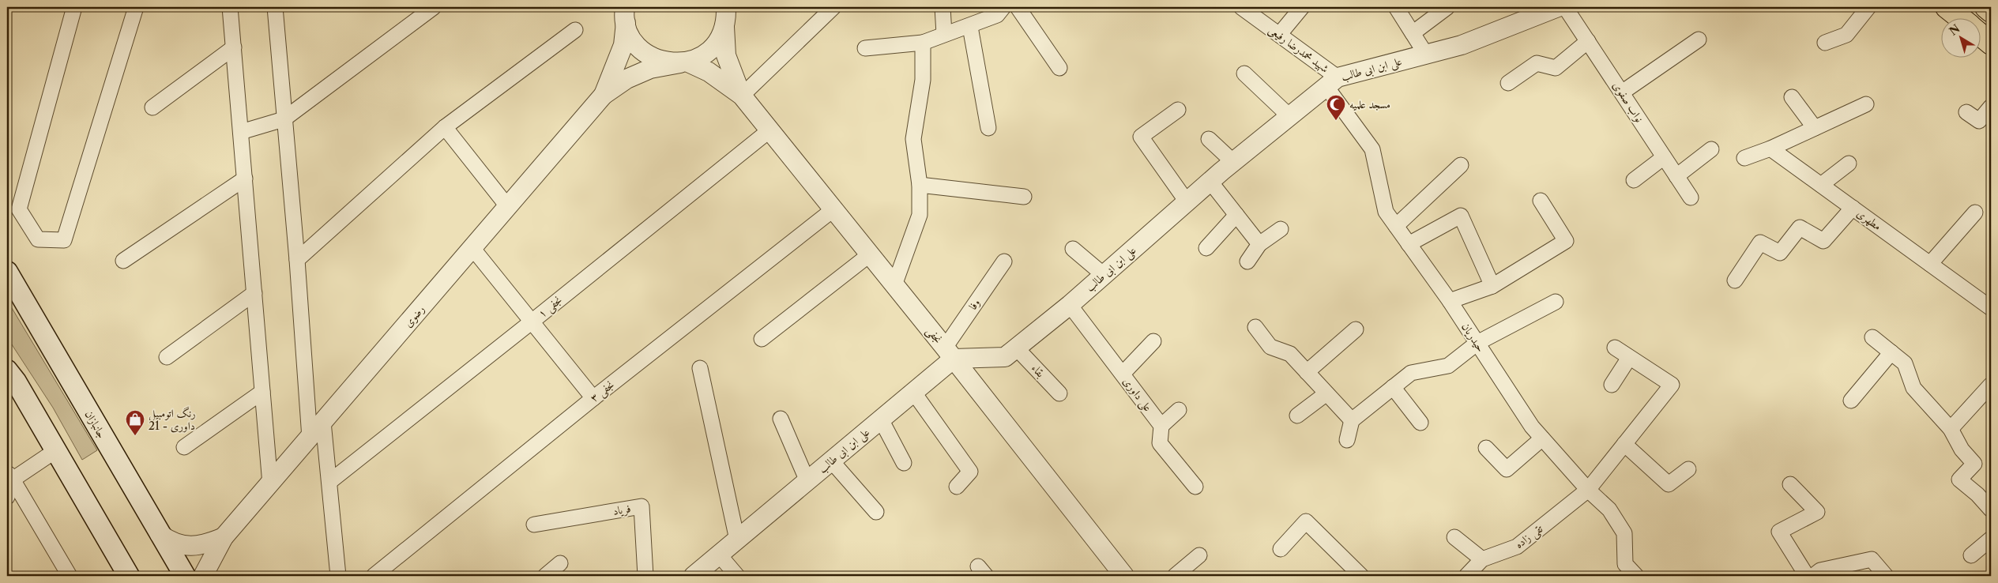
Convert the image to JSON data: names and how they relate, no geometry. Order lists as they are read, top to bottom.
{
  "streets": {
    "main road": ["جانبازان"],
    "street": [
      "شهید محمدرضا رفیعی",
      "علی ابن ابی طالب",
      "نواب صفوی",
      "مطهری",
      "وفا",
      "نجفی ۱",
      "رضوی",
      "نجفی",
      "حیدریان",
      "بقاء",
      "نجفی ۳",
      "علی داوری",
      "فریاد",
      "تقی زاده"
    ]
  },
  "crossings": [
    ["شهید محمدرضا رفیعی", "علی ابن ابی طالب"],
    ["شهید محمدرضا رفیعی", "حیدریان"],
    ["علی ابن ابی طالب", "وفا"],
    ["علی ابن ابی طالب", "نجفی"],
    ["علی ابن ابی طالب", "حیدریان"],
    ["علی ابن ابی طالب", "بقاء"],
    ["علی ابن ابی طالب", "علی داوری"],
    ["وفا", "نجفی"],
    ["نجفی ۱", "نجفی"],
    ["نجفی", "نجفی ۳"],
    ["حیدریان", "تقی زاده"]
  ],
  "places": {
    "mosque": ["مسجد علمیه"],
    "shop": ["رنگ اتومبیل 21 - داوری"]
  },
  "north": "top left"
}
